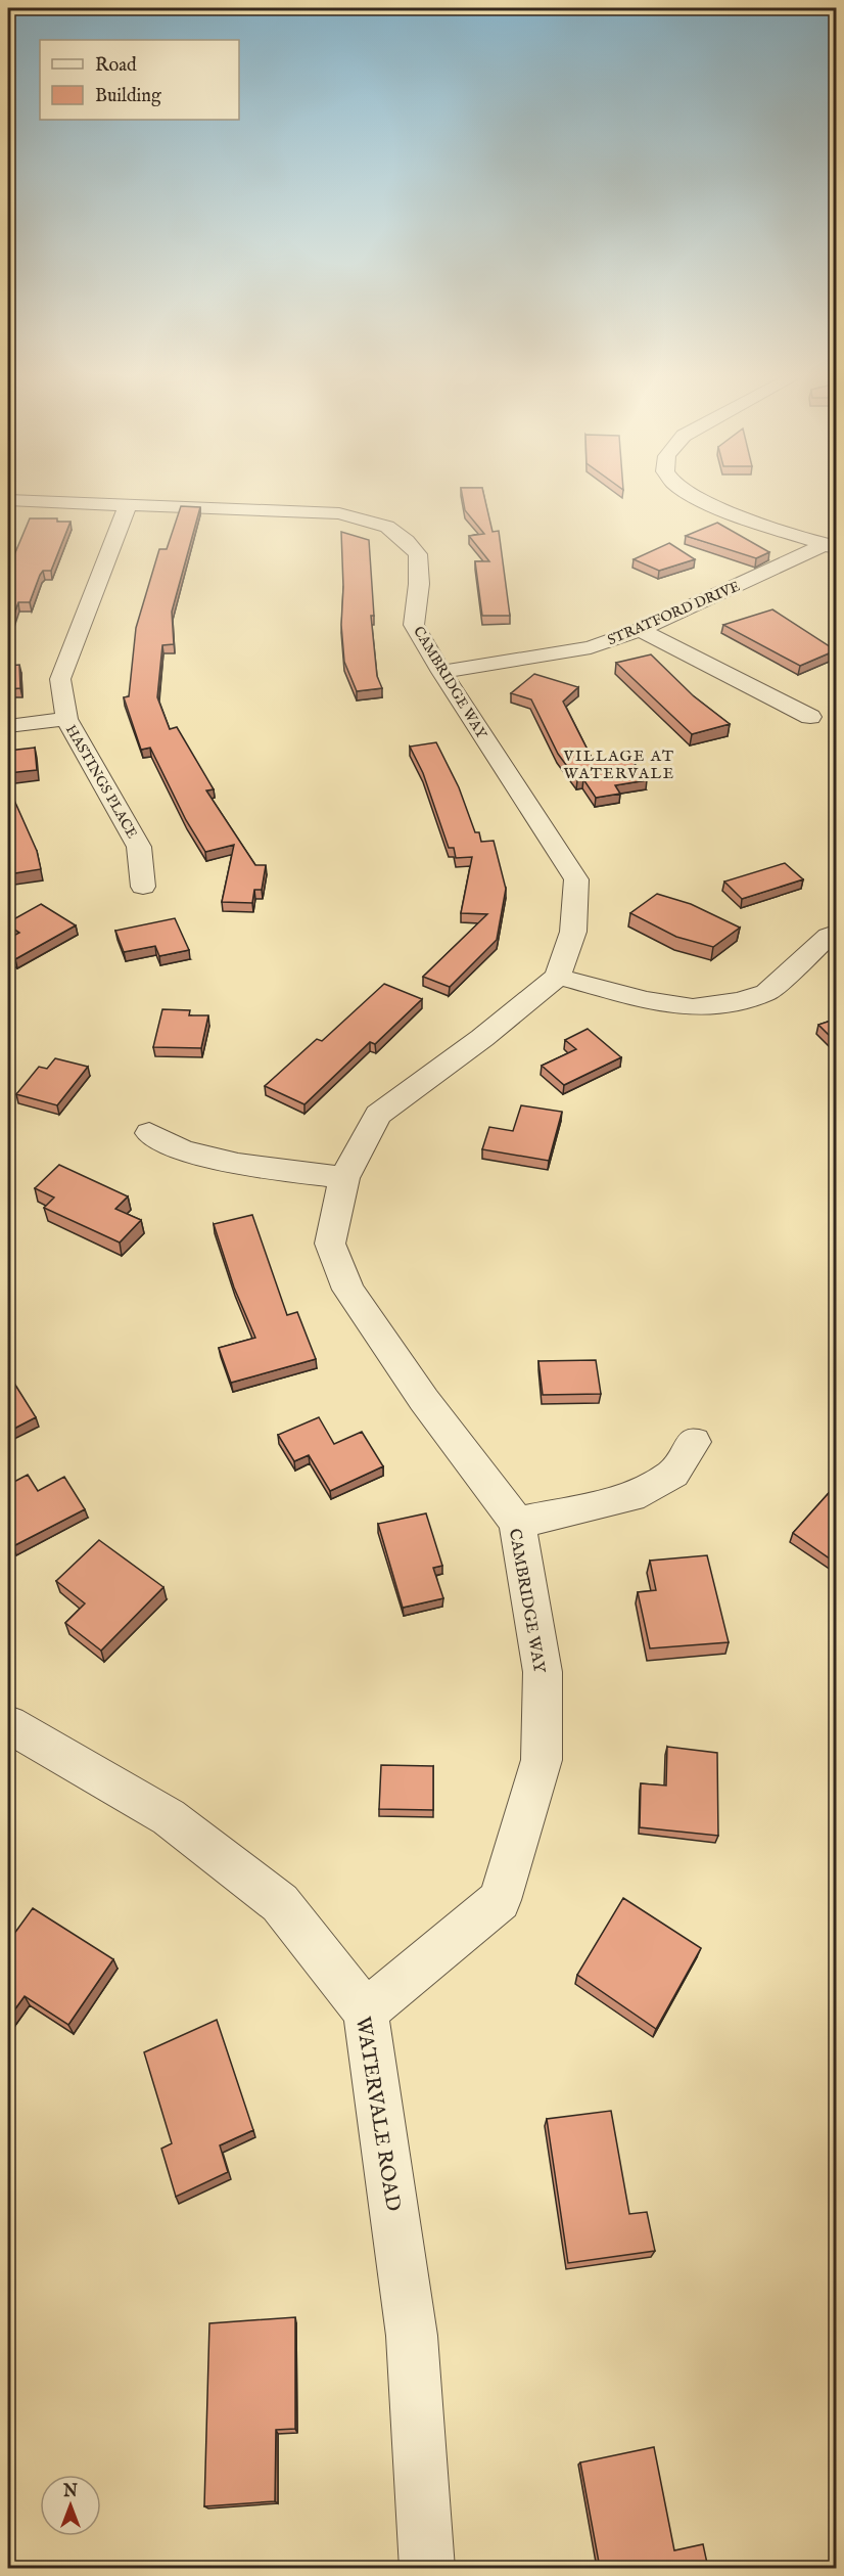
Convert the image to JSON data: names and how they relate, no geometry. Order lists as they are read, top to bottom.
{
  "streets": {
    "street": [
      "STRATFORD DRIVE",
      "CAMBRIDGE WAY",
      "HASTINGS PLACE",
      "WATERVALE ROAD"
    ]
  },
  "crossings": [
    ["STRATFORD DRIVE", "CAMBRIDGE WAY"],
    ["CAMBRIDGE WAY", "HASTINGS PLACE"],
    ["CAMBRIDGE WAY", "WATERVALE ROAD"]
  ],
  "districts": ["VILLAGE AT WATERVALE"],
  "legend": ["Road", "Building"],
  "north": "top"
}
